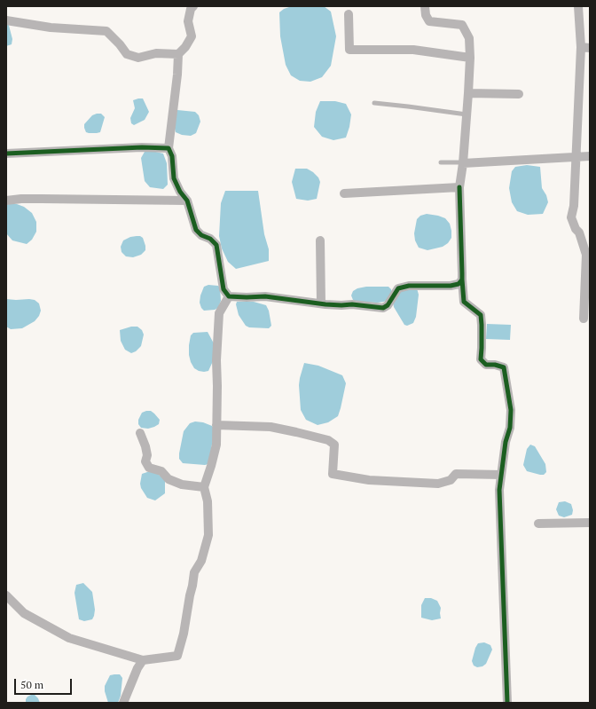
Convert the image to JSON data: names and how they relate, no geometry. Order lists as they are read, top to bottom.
{
  "scale_bar": "50 m"
}
